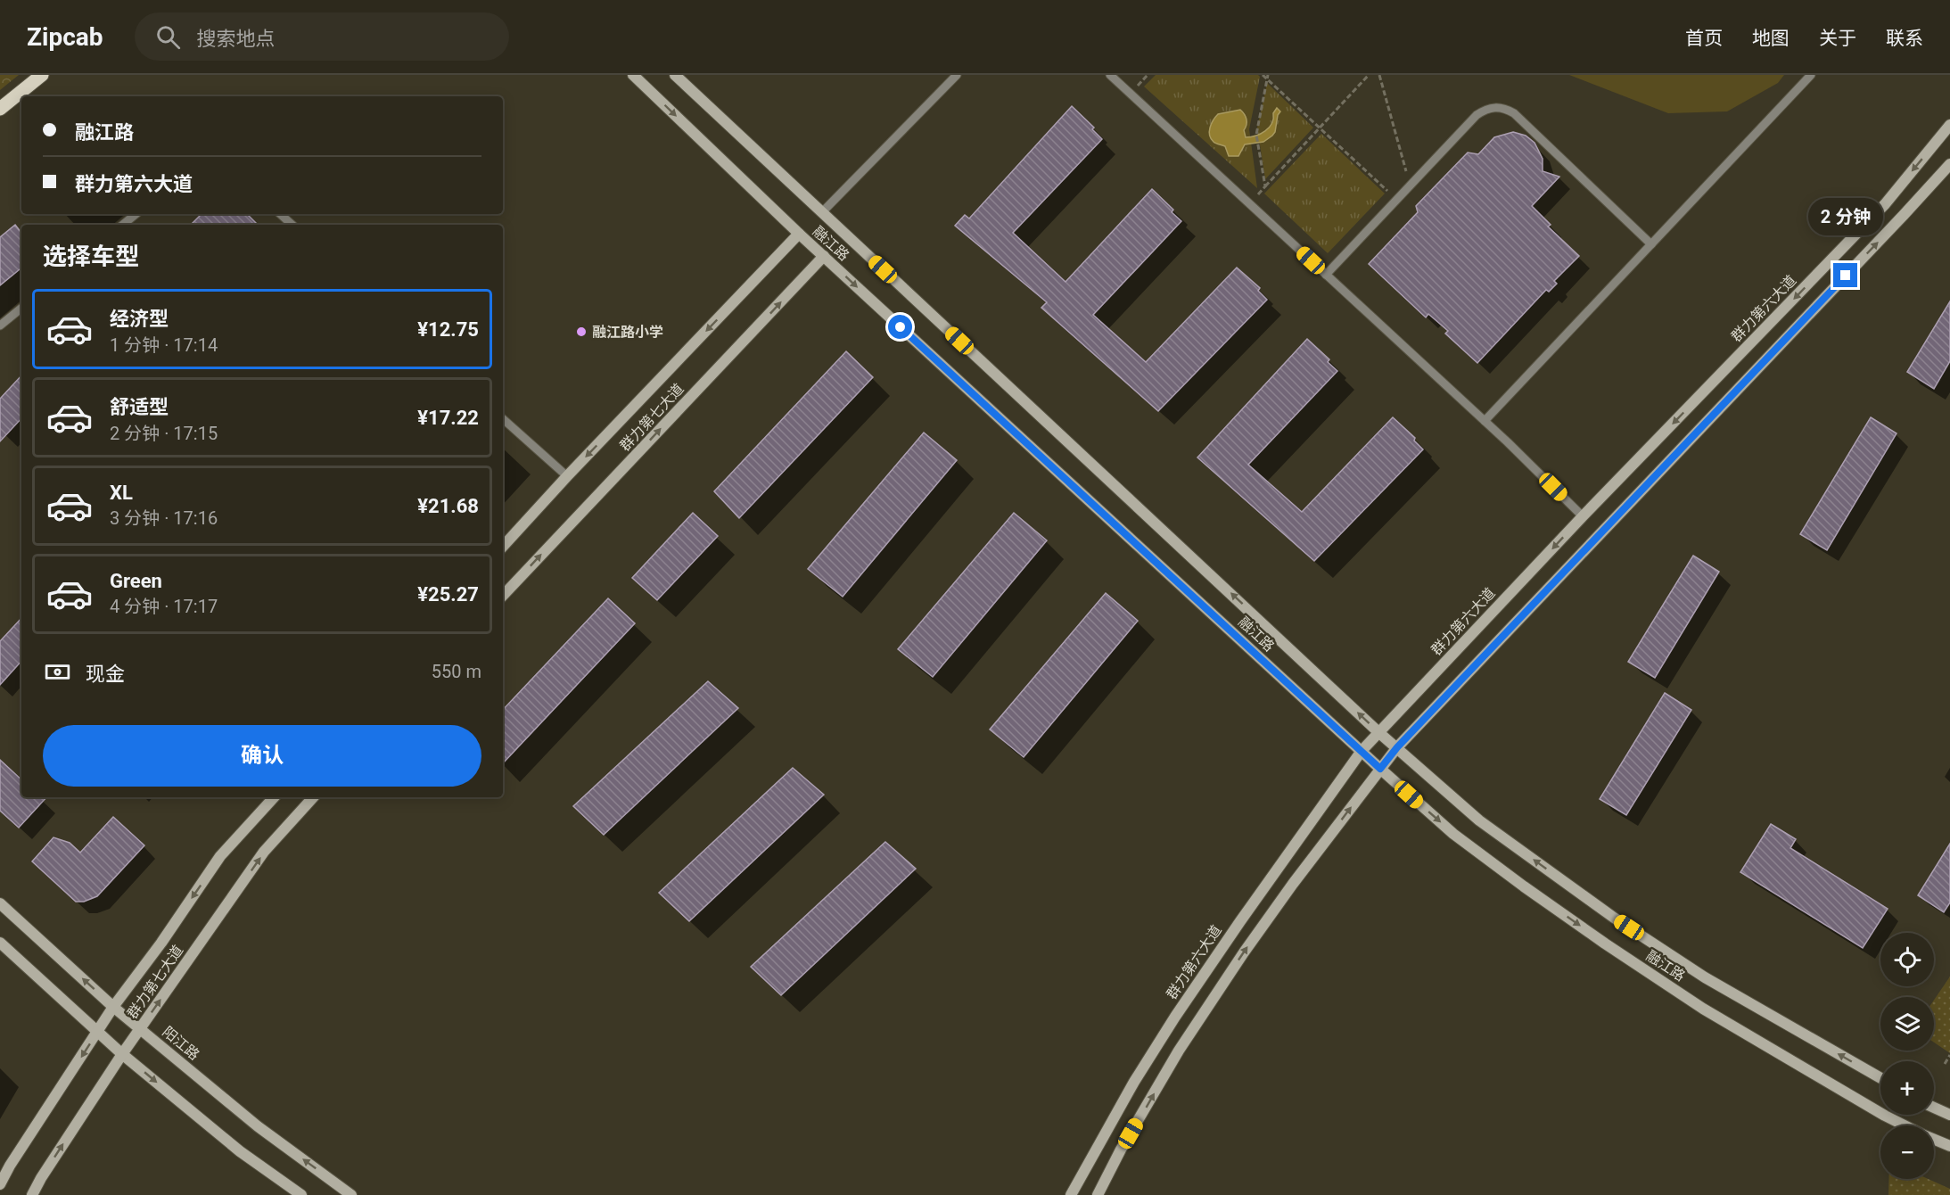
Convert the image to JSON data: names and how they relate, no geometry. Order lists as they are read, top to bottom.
{
  "streets": {
    "main road": [
      "融江路",
      "群力第六大道",
      "群力第七大道",
      "阳江路"
    ]
  },
  "crossings": [
    ["融江路", "群力第六大道"],
    ["融江路", "群力第七大道"],
    ["群力第七大道", "阳江路"]
  ],
  "places": ["融江路小学"],
  "page": {
    "header": "Zipcab",
    "search": "搜索地点",
    "nav": [
      "首页",
      "地图",
      "关于",
      "联系"
    ],
    "banner": ["融江路", "群力第六大道"],
    "bubble": "2 分钟",
    "heading": "选择车型",
    "list": [
      {
        "name": "经济型",
        "note": "1 分钟 · 17:14",
        "value": "¥12.75"
      },
      {
        "name": "舒适型",
        "note": "2 分钟 · 17:15",
        "value": "¥17.22"
      },
      {
        "name": "XL",
        "note": "3 分钟 · 17:16",
        "value": "¥21.68"
      },
      {
        "name": "Green",
        "note": "4 分钟 · 17:17",
        "value": "¥25.27"
      }
    ],
    "pay": ["现金", "550 m"],
    "buttons": "确认",
    "map_buttons": ["+", "−"]
  }
}
